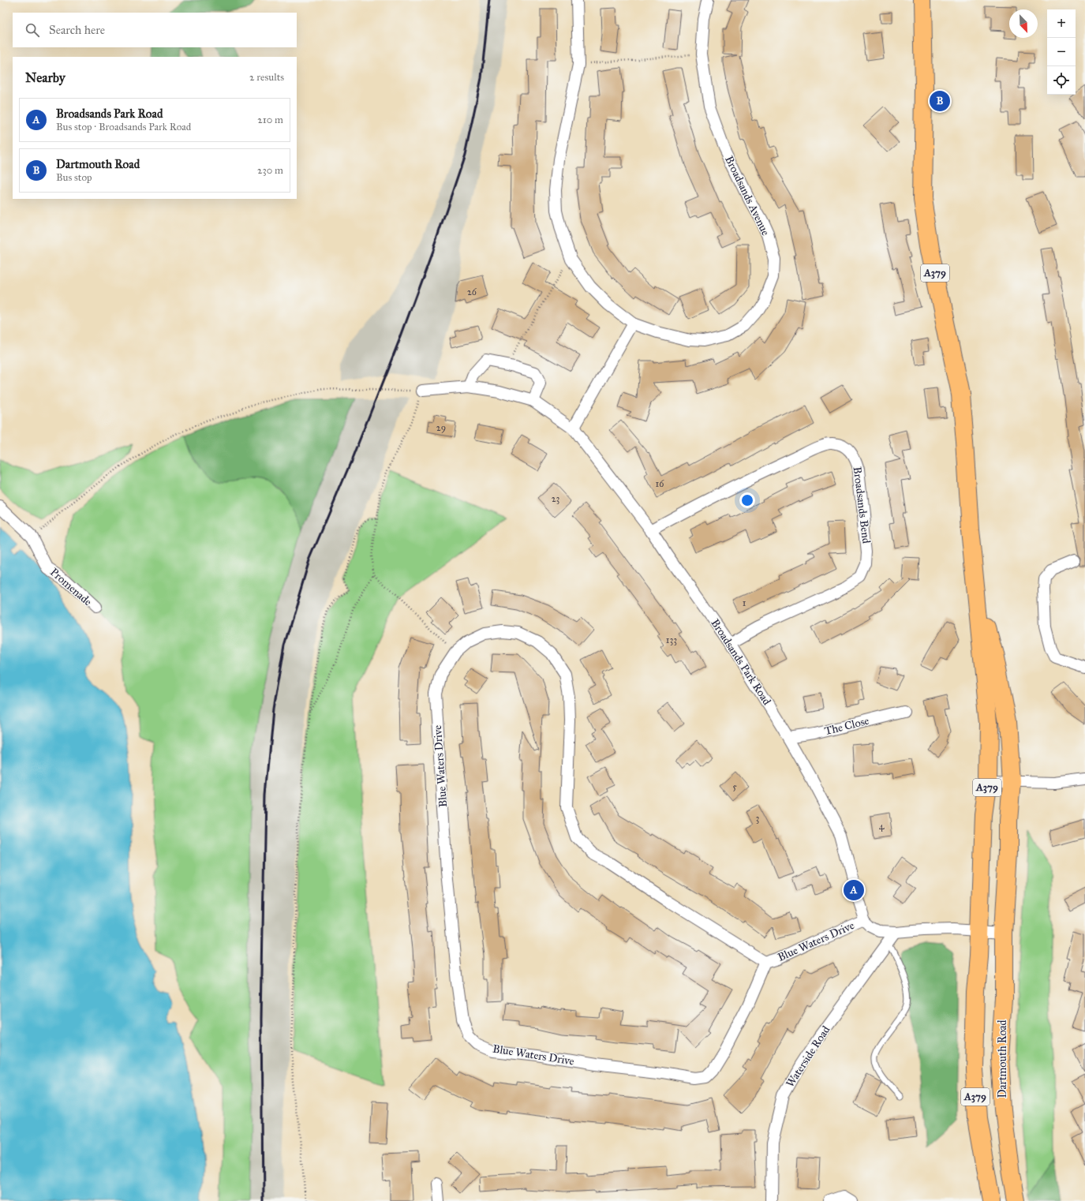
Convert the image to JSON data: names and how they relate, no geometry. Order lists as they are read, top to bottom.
{
  "streets": {
    "main road": ["A379", "Dartmouth Road"],
    "street": [
      "Broadsands Avenue",
      "Broadsands Bend",
      "Promenade",
      "Broadsands Park Road",
      "The Close",
      "Blue Waters Drive",
      "Waterside Road"
    ]
  },
  "crossings": [
    ["A379", "Dartmouth Road"],
    ["Broadsands Bend", "Broadsands Park Road"],
    ["Broadsands Park Road", "The Close"],
    ["Broadsands Park Road", "Blue Waters Drive"]
  ],
  "house_numbers": [
    "26",
    "29",
    "16",
    "23",
    "1",
    "133",
    "5",
    "3",
    "4"
  ],
  "north": "bottom right",
  "page": {
    "map_buttons": ["+", "−"],
    "search": "Search here",
    "heading": ["Nearby", "2 results"],
    "pins": ["B", "A"],
    "list": [
      {
        "mark": "A",
        "name": "Broadsands Park Road",
        "note": "Bus stop · Broadsands Park Road",
        "value": "210 m"
      },
      {
        "mark": "B",
        "name": "Dartmouth Road",
        "note": "Bus stop",
        "value": "230 m"
      }
    ]
  }
}
